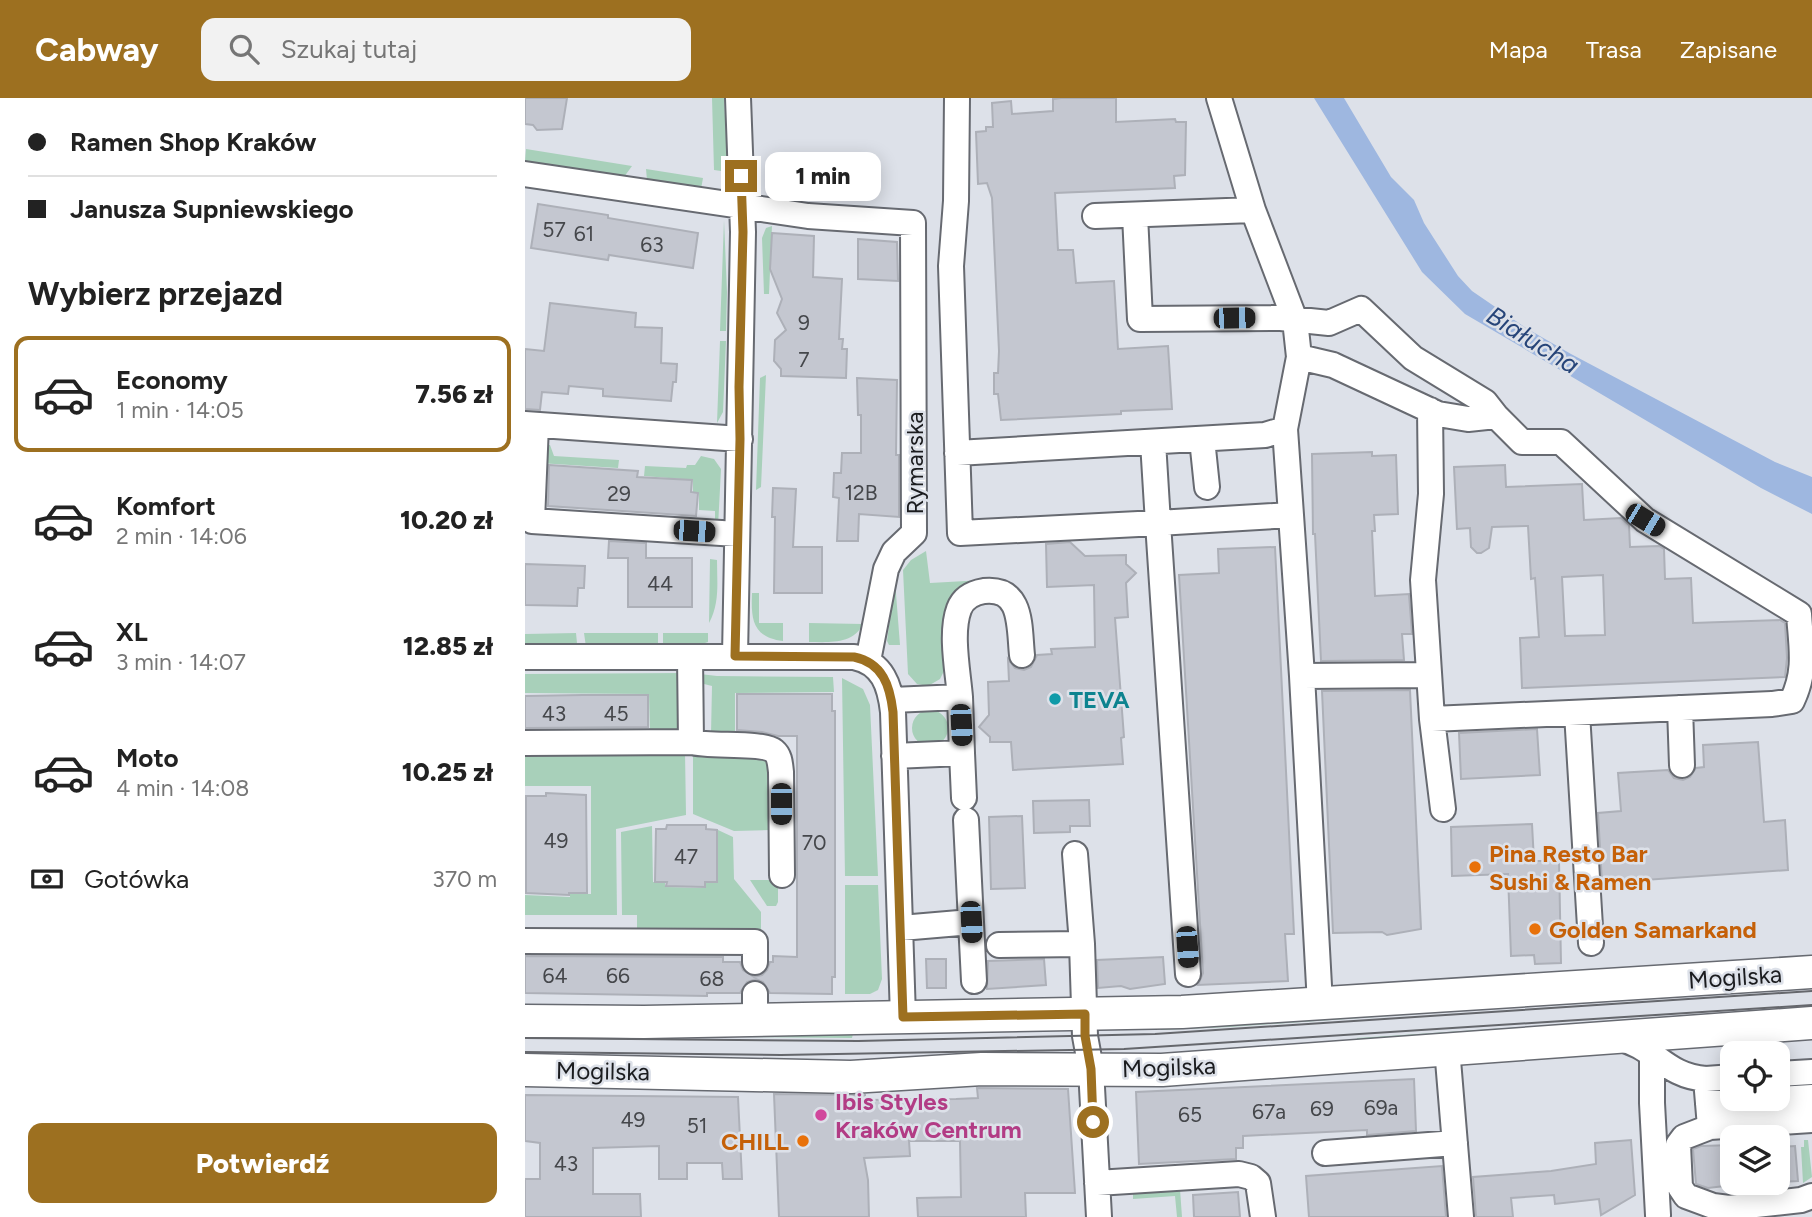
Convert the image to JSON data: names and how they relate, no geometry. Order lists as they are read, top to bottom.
{
  "streets": {
    "main road": ["Mogilska"],
    "street": ["Rymarska"]
  },
  "water": ["Białucha"],
  "places": [
    "TEVA",
    "Pina Resto Bar Sushi & Ramen",
    "Golden Samarkand",
    "Ibis Styles Kraków Centrum",
    "CHILL"
  ],
  "house_numbers": [
    "57",
    "61",
    "63",
    "9",
    "7",
    "12B",
    "29",
    "44",
    "43",
    "45",
    "49",
    "70",
    "47",
    "64",
    "66",
    "68",
    "69a",
    "69",
    "67a",
    "65",
    "49",
    "51",
    "43"
  ],
  "page": {
    "header": "Cabway",
    "search": "Szukaj tutaj",
    "nav": ["Mapa", "Trasa", "Zapisane"],
    "banner": ["Ramen Shop Kraków", "Janusza Supniewskiego"],
    "bubble": "1 min",
    "heading": "Wybierz przejazd",
    "list": [
      {
        "name": "Economy",
        "note": "1 min · 14:05",
        "value": "7.56 zł"
      },
      {
        "name": "Komfort",
        "note": "2 min · 14:06",
        "value": "10.20 zł"
      },
      {
        "name": "XL",
        "note": "3 min · 14:07",
        "value": "12.85 zł"
      },
      {
        "name": "Moto",
        "note": "4 min · 14:08",
        "value": "10.25 zł"
      }
    ],
    "pay": ["Gotówka", "370 m"],
    "buttons": "Potwierdź"
  }
}
